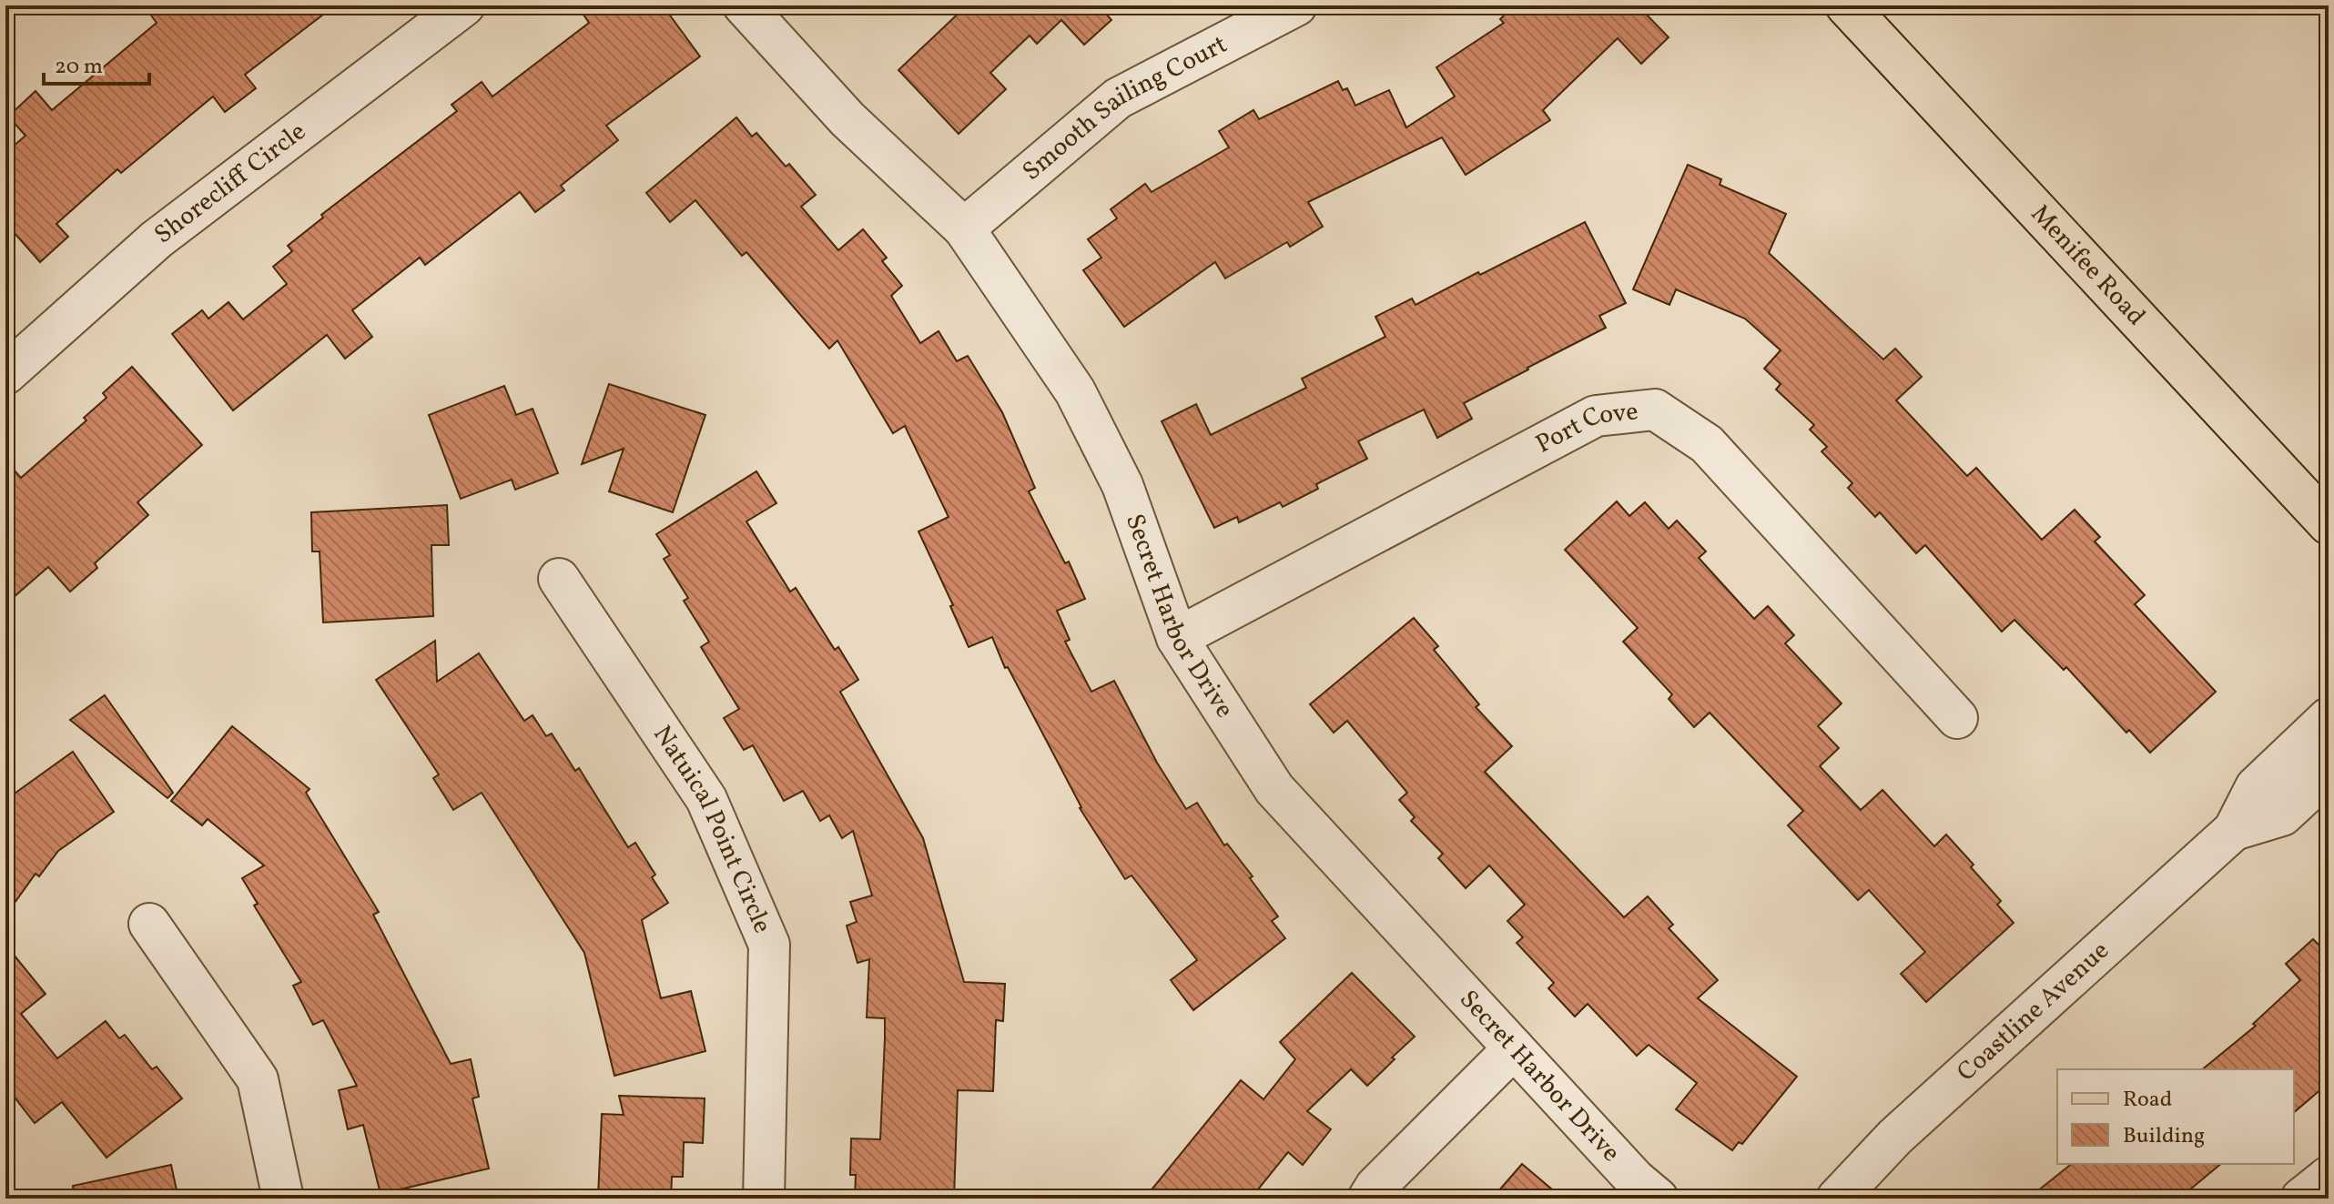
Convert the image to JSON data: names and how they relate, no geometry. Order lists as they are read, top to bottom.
{
  "streets": {
    "main road": ["Menifee Road"],
    "street": [
      "Smooth Sailing Court",
      "Shorecliff Circle",
      "Port Cove",
      "Secret Harbor Drive",
      "Natuical Point Circle",
      "Coastline Avenue"
    ]
  },
  "crossings": [
    ["Smooth Sailing Court", "Secret Harbor Drive"],
    ["Port Cove", "Secret Harbor Drive"]
  ],
  "legend": ["Road", "Building"],
  "scale_bar": "20 m"
}
